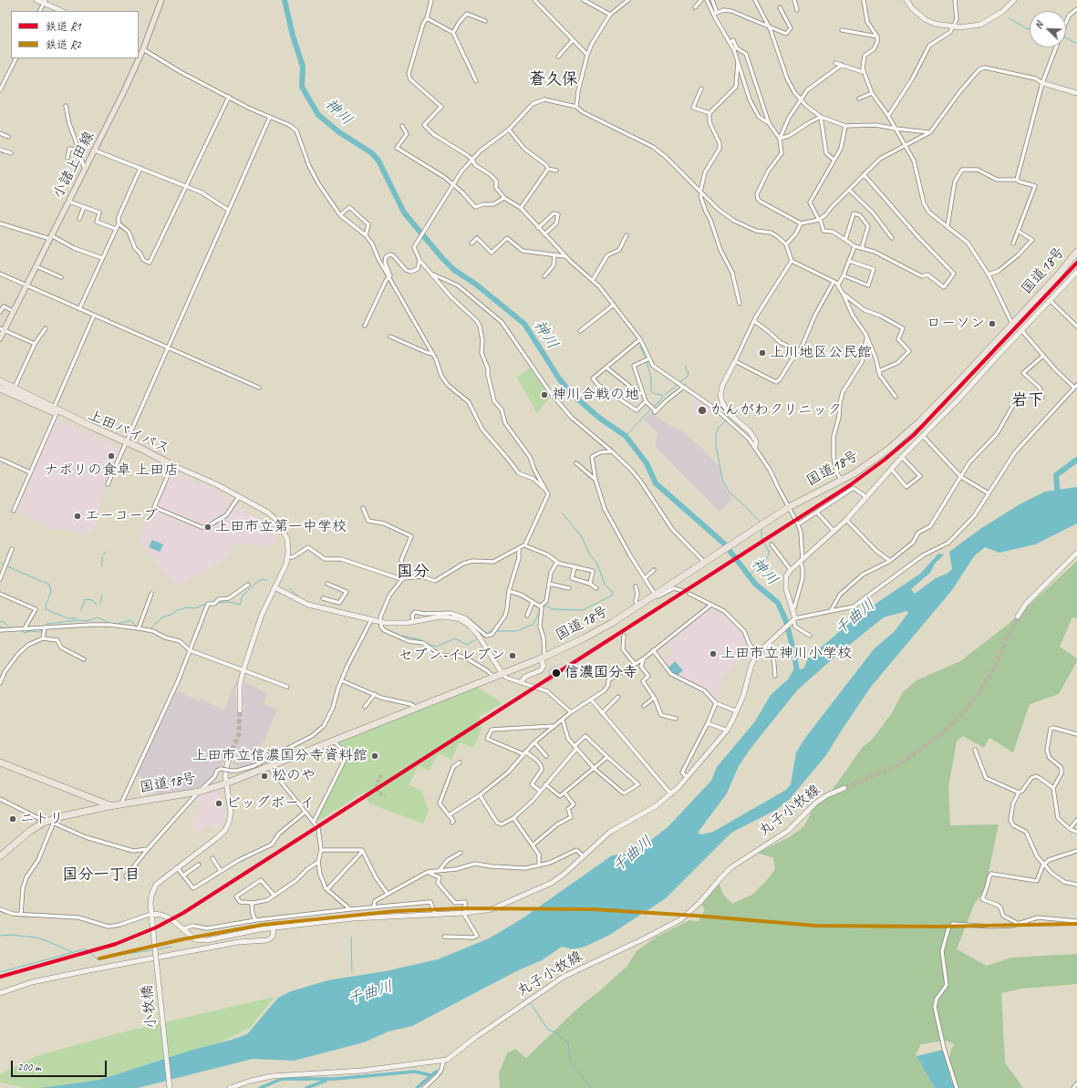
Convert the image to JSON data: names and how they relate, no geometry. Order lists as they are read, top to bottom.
{
  "streets": {
    "highway": ["国道18号", "上田バイパス"],
    "main road": ["小諸上田線"],
    "street": ["丸子小牧線", "小牧橋"]
  },
  "crossings": [
    ["国道18号", "小牧橋"]
  ],
  "districts": [
    "蒼久保",
    "岩下",
    "国分",
    "国分一丁目"
  ],
  "water": ["神川", "千曲川"],
  "places": [
    "ローソン",
    "上川地区公民館",
    "神川合戦の地",
    "かんがわクリニック",
    "ナポリの食卓 上田店",
    "エーコープ",
    "上田市立第一中学校",
    "上田市立神川小学校",
    "セブン-イレブン",
    "信濃国分寺",
    "上田市立信濃国分寺資料館",
    "松のや",
    "ビッグボーイ",
    "ニトリ"
  ],
  "lines": ["rail line R1", "rail line R2"],
  "legend": ["鉄道 R1", "鉄道 R2"],
  "scale_bar": "200 m",
  "north": "top left"
}
